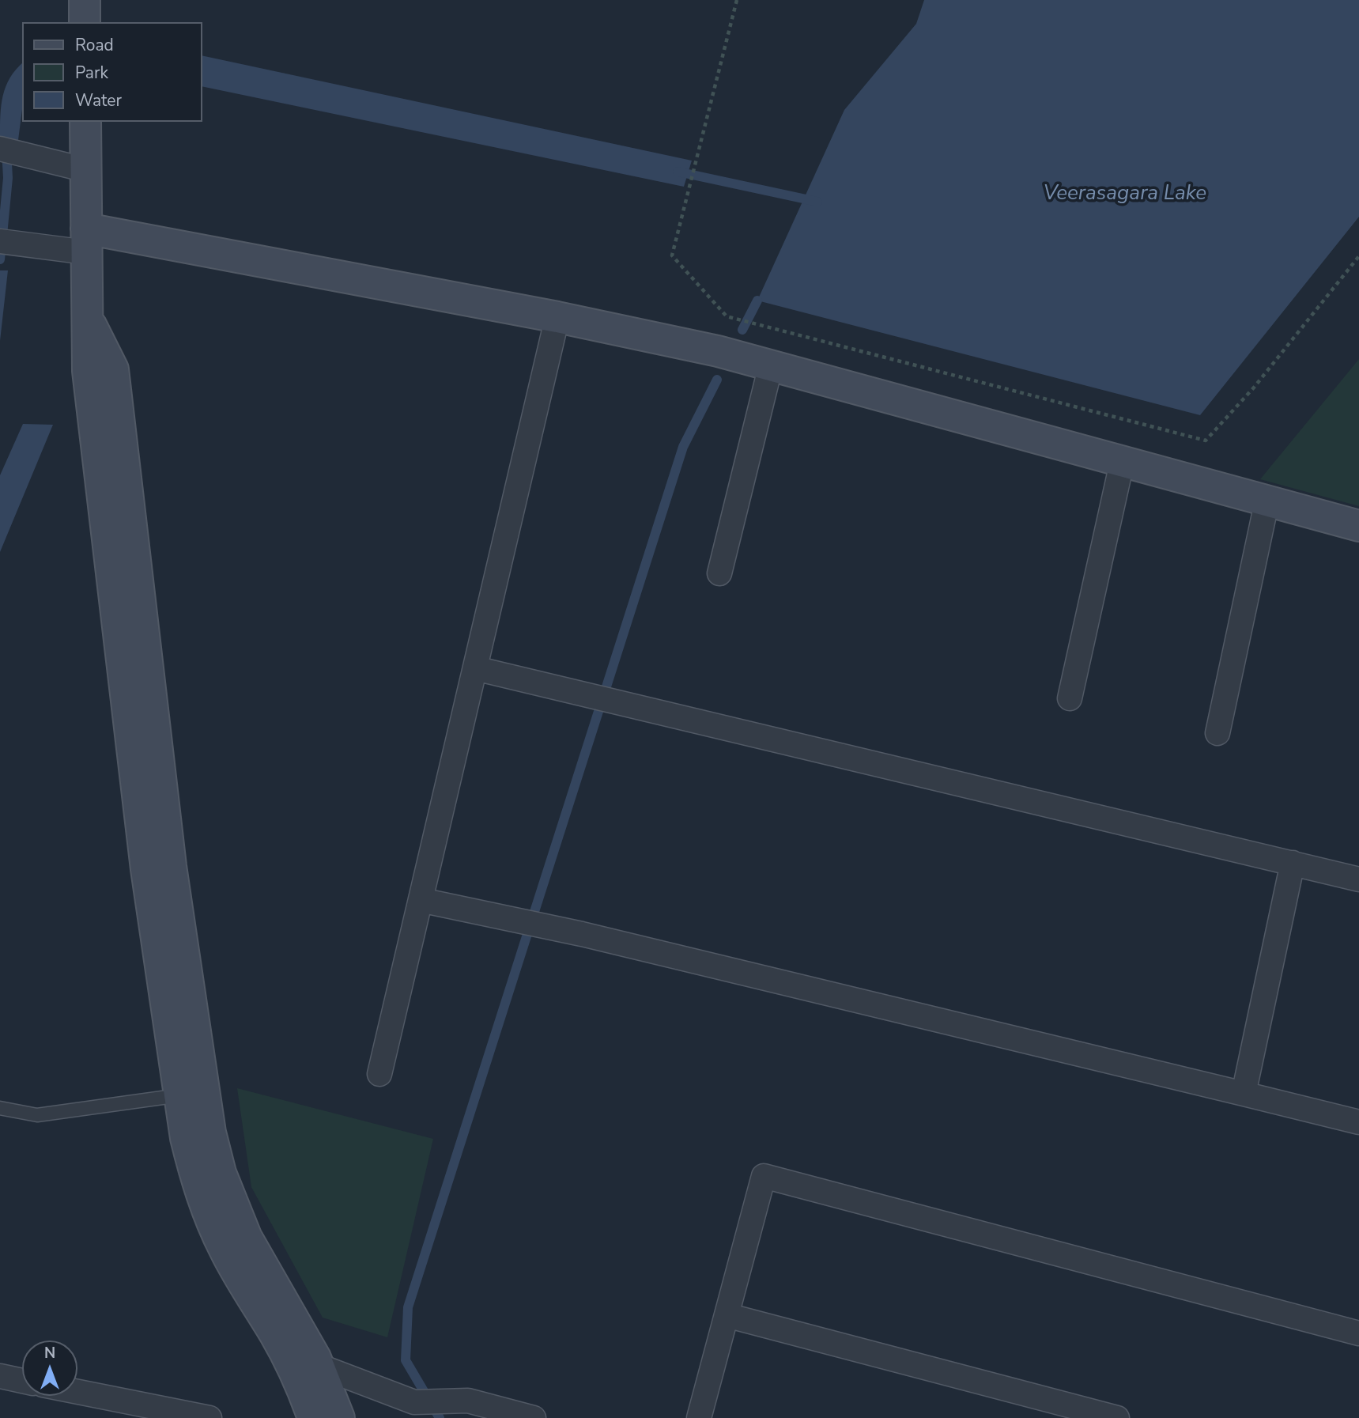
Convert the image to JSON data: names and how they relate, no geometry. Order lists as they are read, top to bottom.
{
  "water": ["Veerasagara Lake"],
  "legend": ["Road", "Park", "Water"],
  "north": "top"
}
